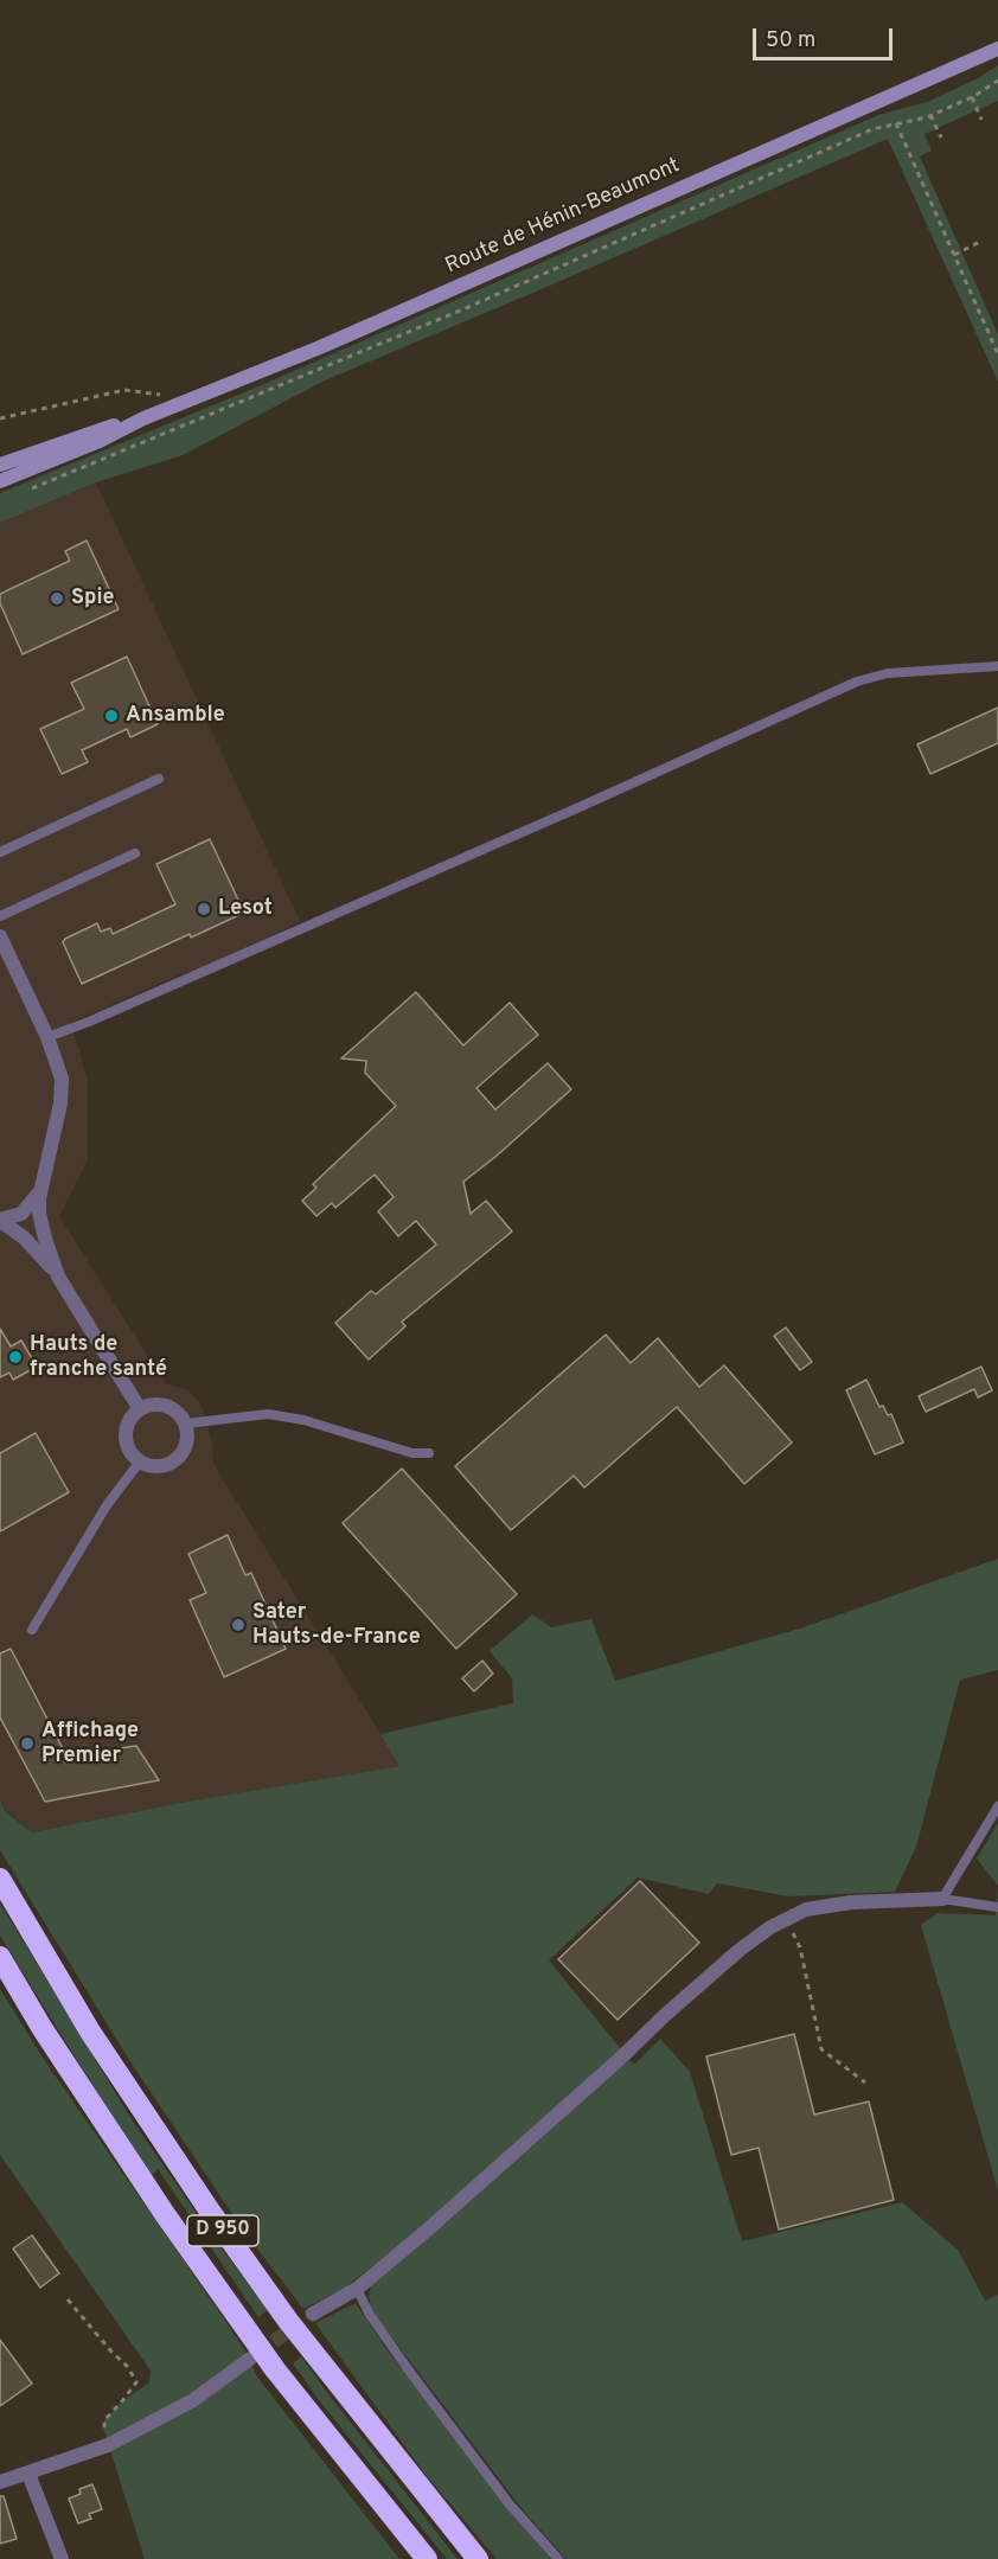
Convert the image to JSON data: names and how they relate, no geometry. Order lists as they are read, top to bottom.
{
  "streets": {
    "highway": ["D 950"],
    "main road": ["Route de Hénin-Beaumont"]
  },
  "places": [
    "Spie",
    "Ansamble",
    "Lesot",
    "Hauts de franche santé",
    "Sater Hauts-de-France",
    "Affichage Premier"
  ],
  "scale_bar": "50 m"
}
